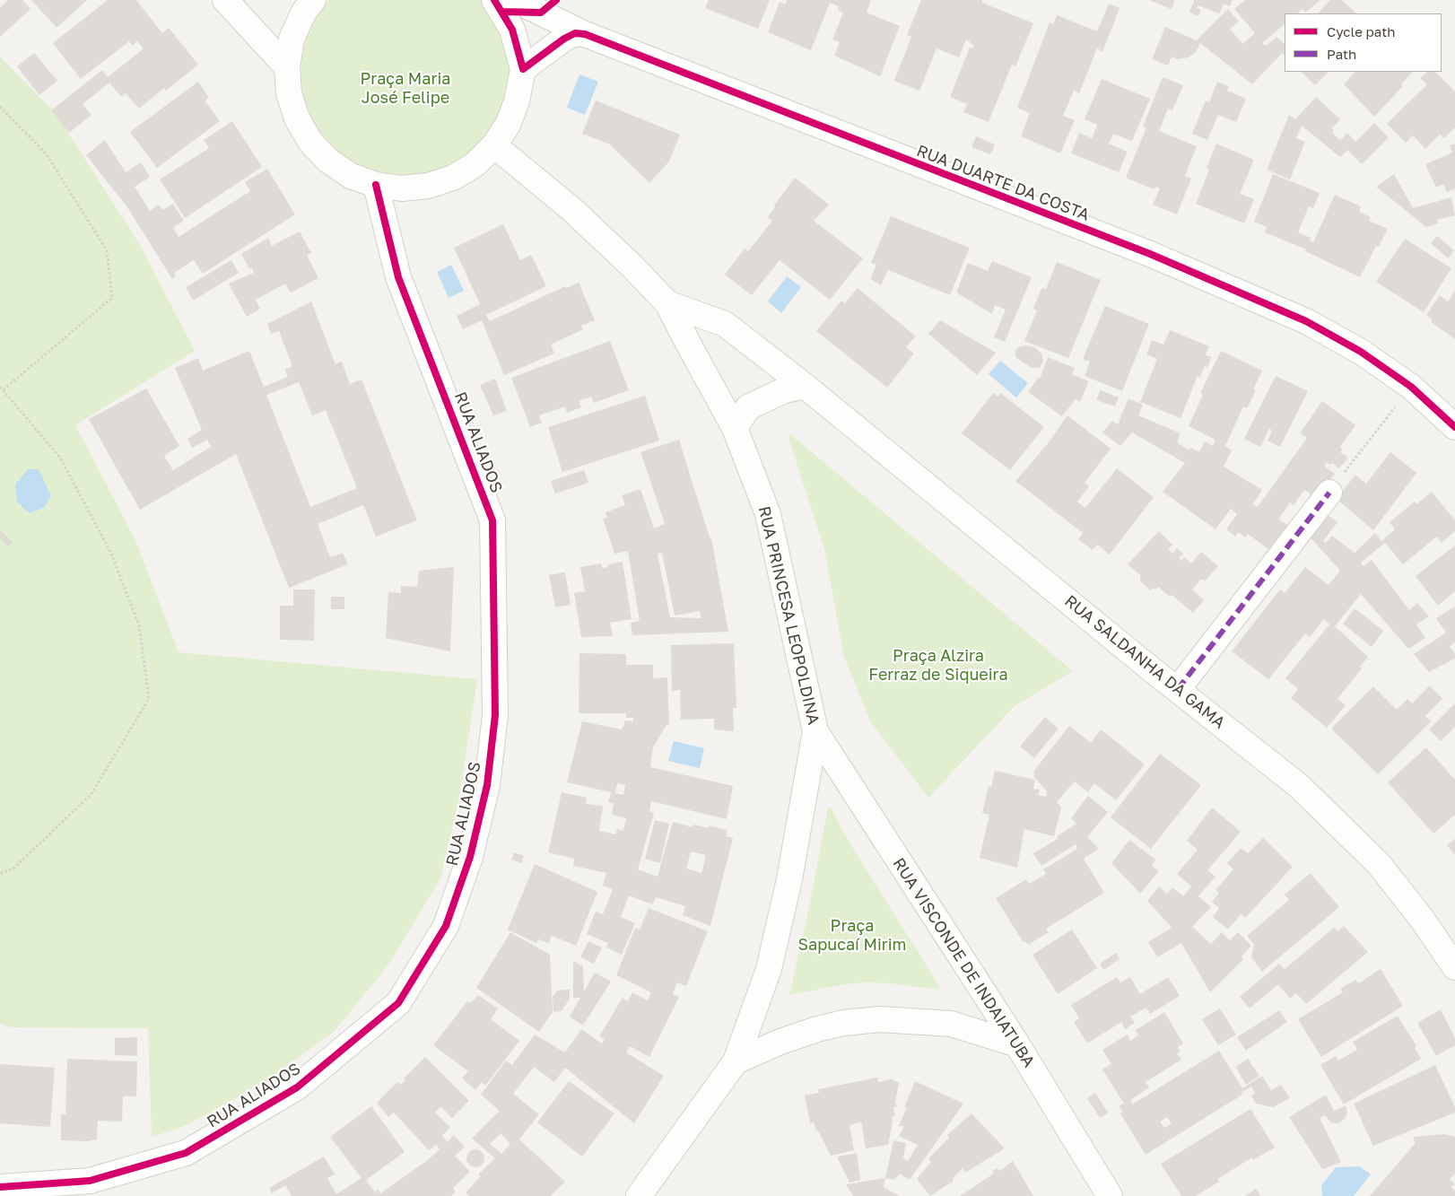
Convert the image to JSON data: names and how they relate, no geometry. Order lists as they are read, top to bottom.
{
  "streets": {
    "street": [
      "RUA DUARTE DA COSTA",
      "RUA ALIADOS",
      "RUA PRINCESA LEOPOLDINA",
      "RUA SALDANHA DA GAMA",
      "RUA VISCONDE DE INDAIATUBA"
    ]
  },
  "crossings": [
    ["RUA PRINCESA LEOPOLDINA", "RUA SALDANHA DA GAMA"],
    ["RUA PRINCESA LEOPOLDINA", "RUA VISCONDE DE INDAIATUBA"]
  ],
  "parks": ["Praça Maria José Felipe", "Praça Alzira Ferraz de Siqueira", "Praça Sapucaí Mirim"],
  "legend": ["Cycle path", "Path"]
}
